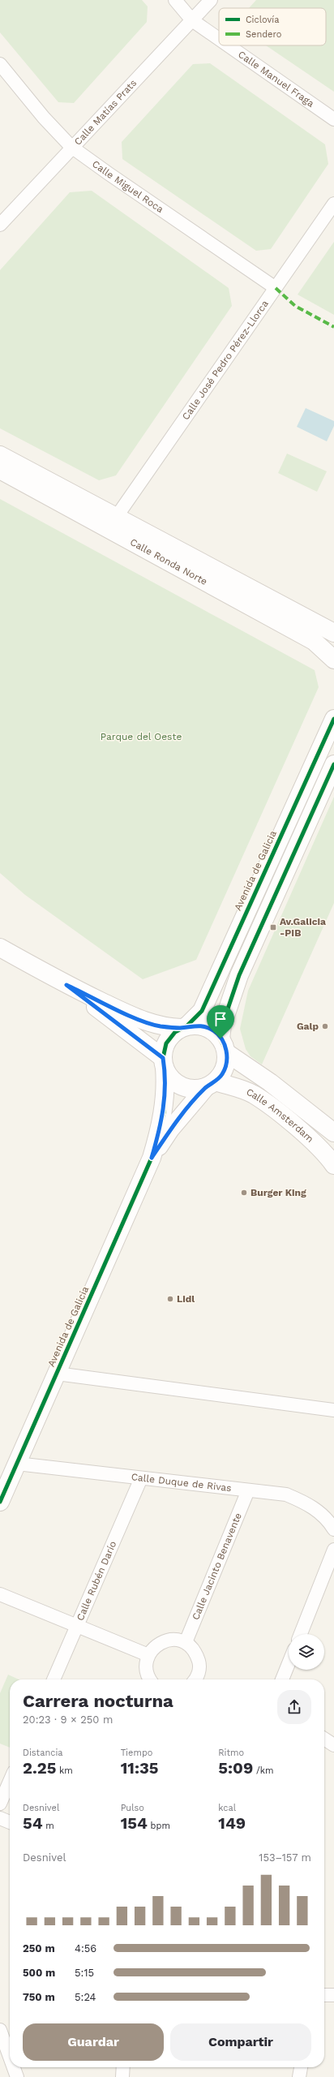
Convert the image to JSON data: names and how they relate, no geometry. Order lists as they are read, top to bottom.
{
  "streets": {
    "street": [
      "Calle Manuel Fraga",
      "Calle Matías Prats",
      "Calle Miguel Roca",
      "Calle José Pedro Pérez-Llorca",
      "Calle Ronda Norte",
      "Avenida de Galicia",
      "Calle Amsterdam",
      "Calle Duque de Rivas",
      "Calle Jacinto Benavente",
      "Calle Rubén Darío"
    ]
  },
  "crossings": [
    ["Calle Manuel Fraga", "Calle Matías Prats"],
    ["Calle Matías Prats", "Calle Miguel Roca"],
    ["Calle Miguel Roca", "Calle José Pedro Pérez-Llorca"],
    ["Calle José Pedro Pérez-Llorca", "Calle Ronda Norte"],
    ["Avenida de Galicia", "Calle Amsterdam"],
    ["Avenida de Galicia", "Calle Duque de Rivas"],
    ["Calle Duque de Rivas", "Calle Jacinto Benavente"],
    ["Calle Duque de Rivas", "Calle Rubén Darío"]
  ],
  "parks": ["Parque del Oeste"],
  "places": {
    "transit": ["Av.Galicia -PIB"],
    "other": ["Galp", "Burger King", "Lidl"]
  },
  "legend": ["Ciclovía", "Sendero"],
  "page": {
    "heading": ["Carrera nocturna", "20:23 · 9 × 250 m"],
    "stats": [
      ["Distancia", "2.25 km"],
      ["Tiempo", "11:35"],
      ["Ritmo", "5:09 /km"],
      ["Desnivel", "54 m"],
      ["Pulso", "154 bpm"],
      ["kcal", "149"]
    ],
    "chart": ["Desnivel", "153–157 m"],
    "list": [
      {
        "name": "250 m",
        "note": "4:56"
      },
      {
        "name": "500 m",
        "note": "5:15"
      },
      {
        "name": "750 m",
        "note": "5:24"
      }
    ],
    "buttons": ["Guardar", "Compartir"]
  }
}
